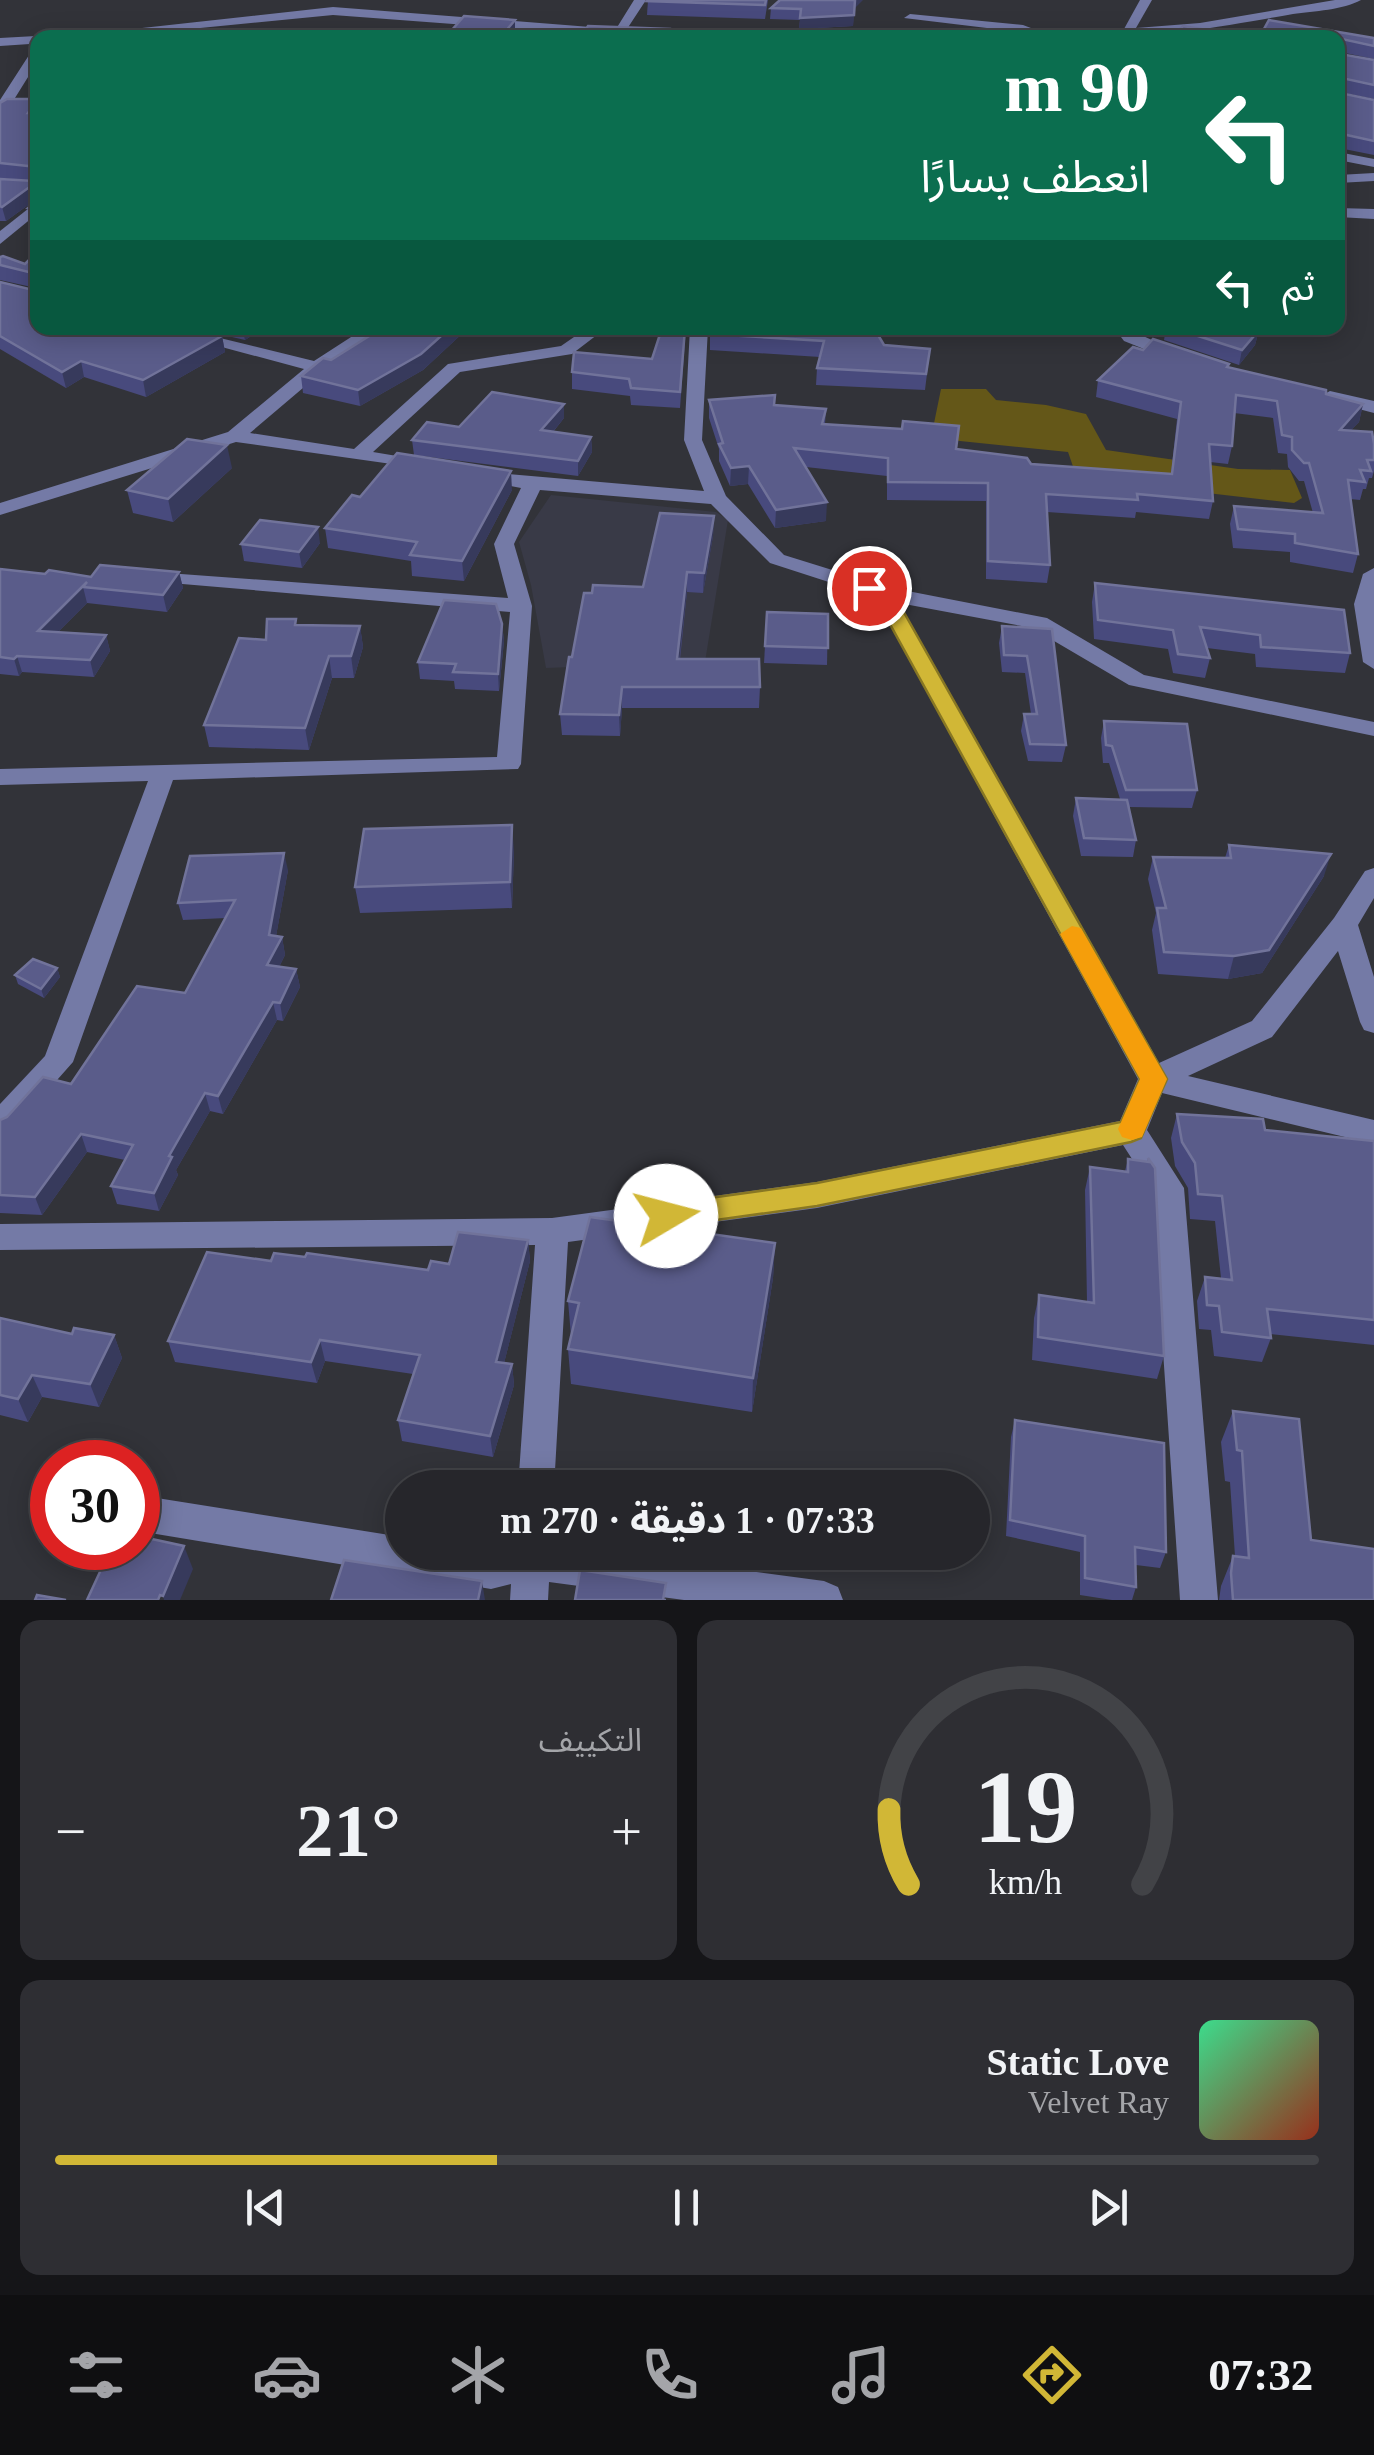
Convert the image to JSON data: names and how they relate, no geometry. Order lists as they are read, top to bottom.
{
  "page": {
    "turn": ["90 m", "انعطف يسارًا"],
    "then": "ثم",
    "limit": "30",
    "trip": "07:33 · 1 دقيقة · 270 m",
    "tile": "التكييف",
    "heat": ["−", "21°", "+"],
    "song": ["Static Love", "Velvet Ray"],
    "tabs": "07:32",
    "gauge": ["19", "km/h"]
  }
}
